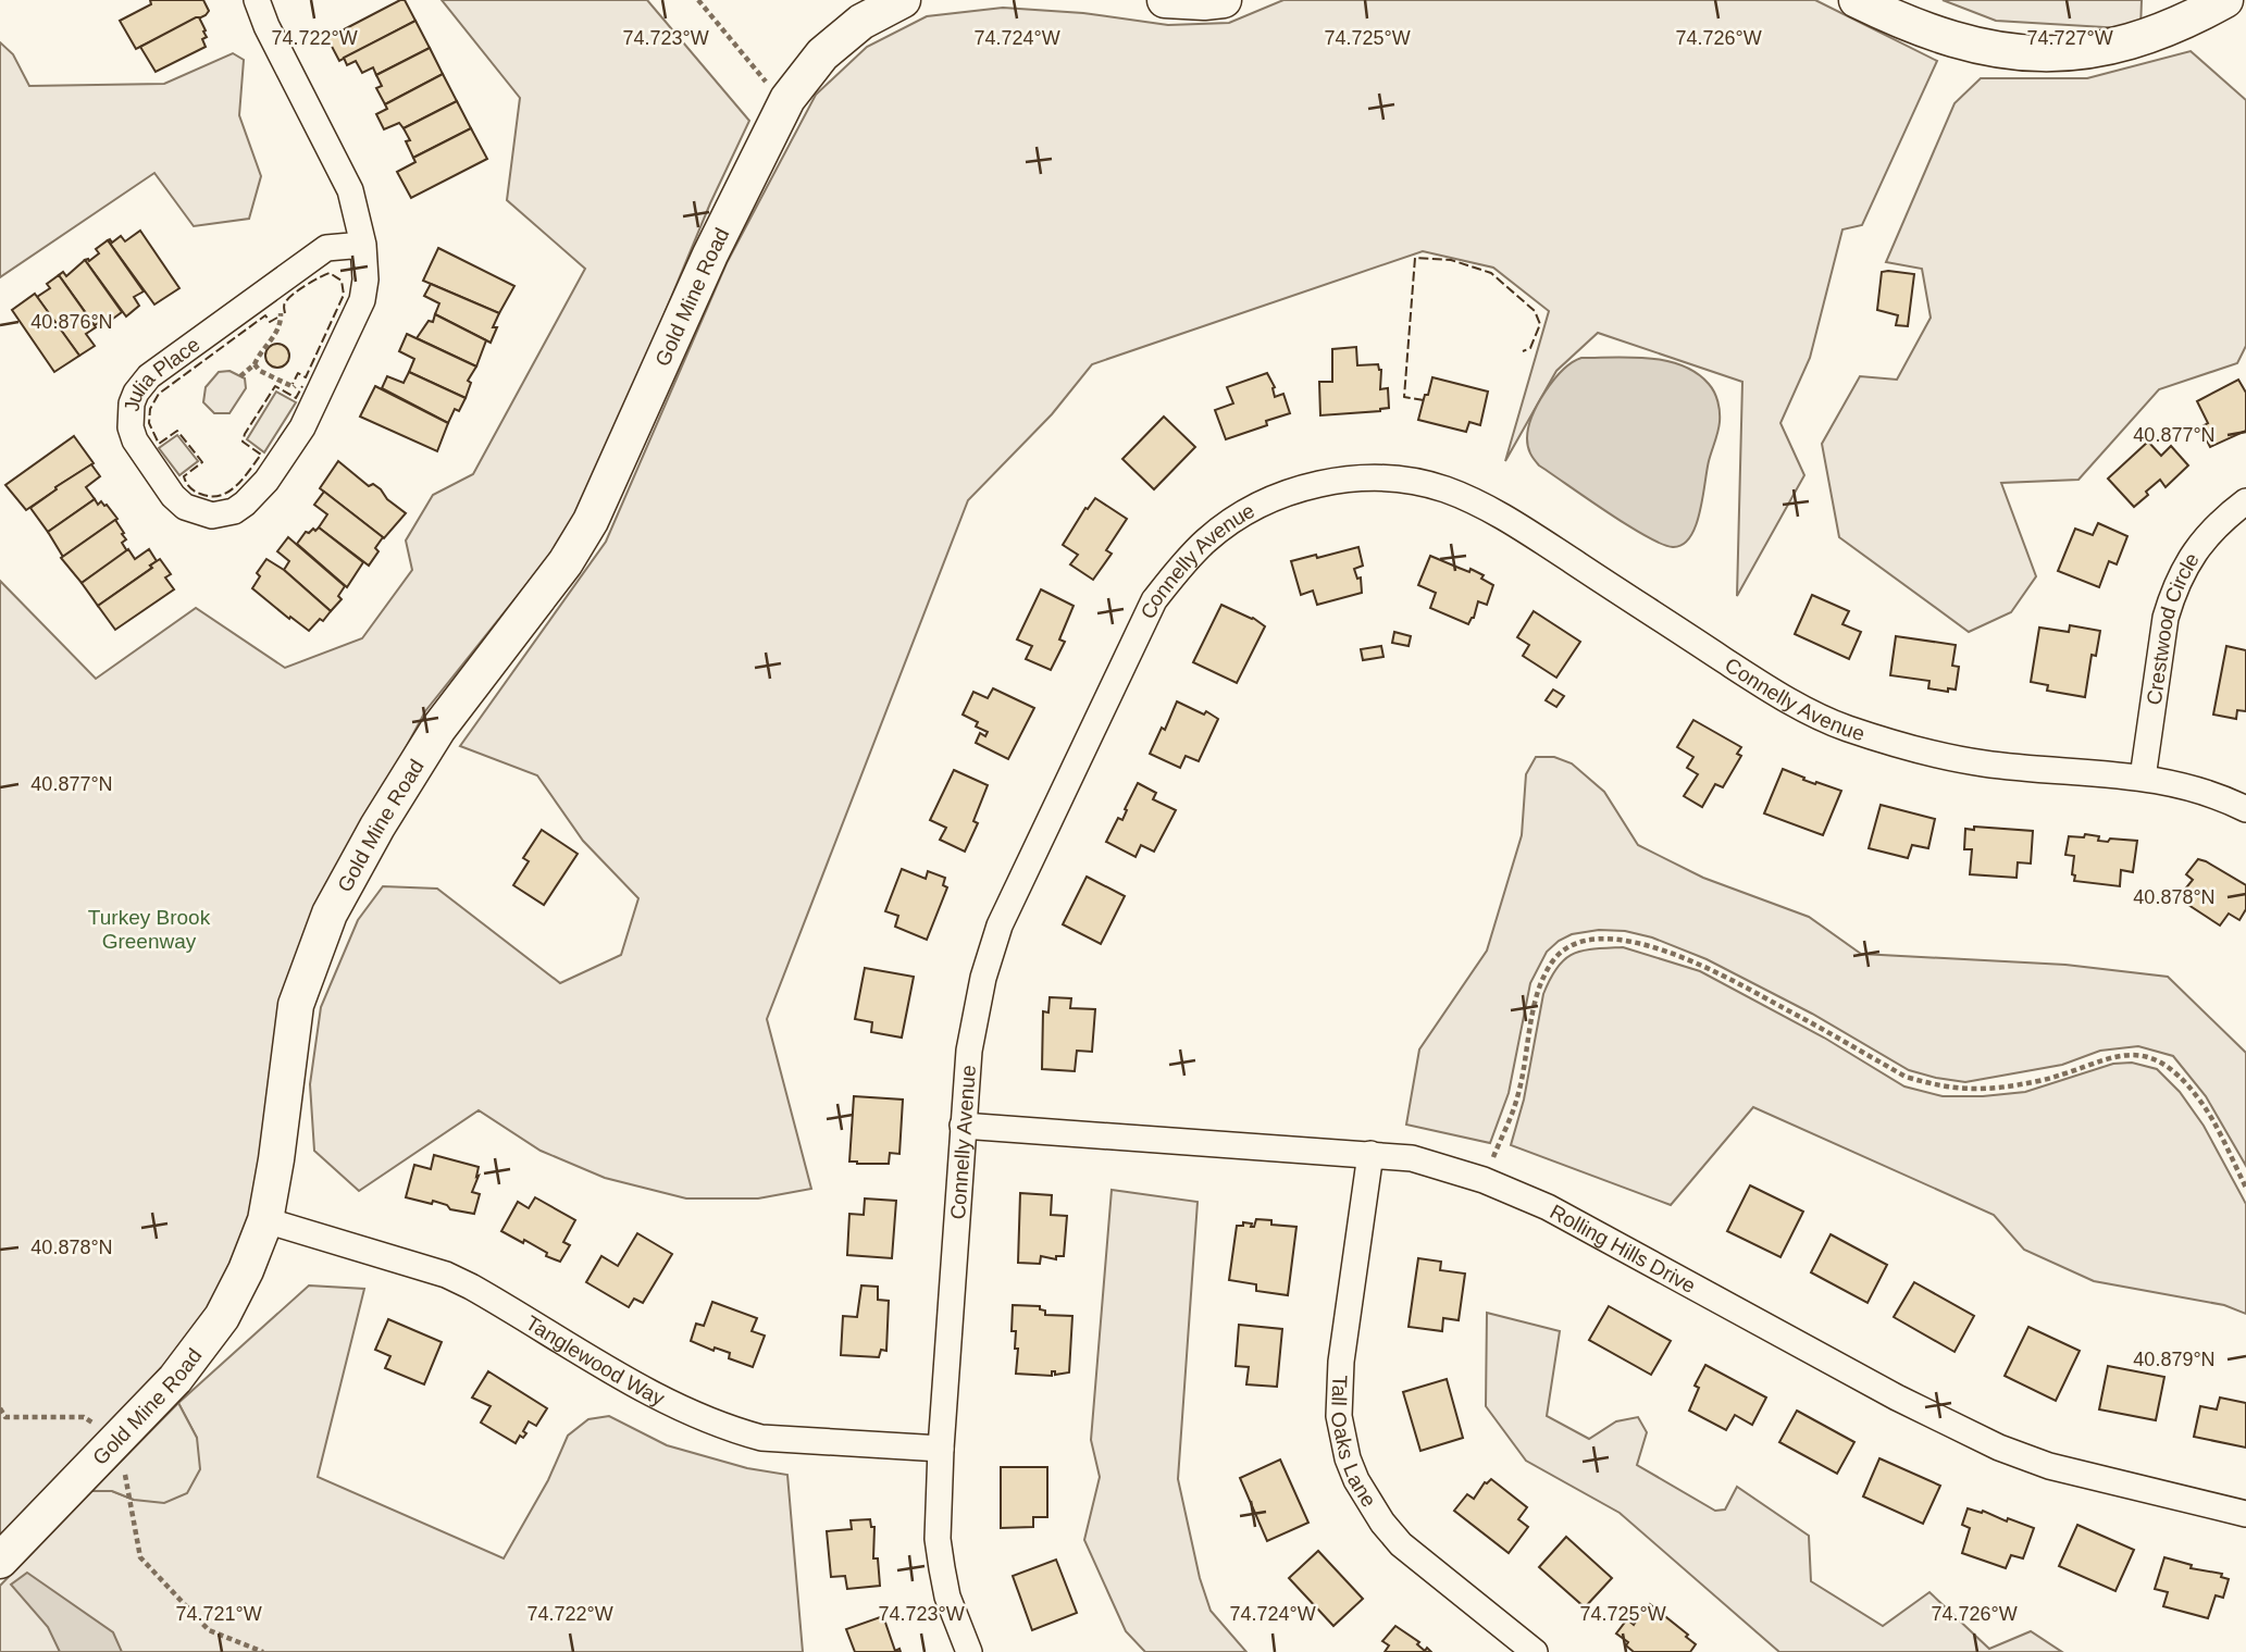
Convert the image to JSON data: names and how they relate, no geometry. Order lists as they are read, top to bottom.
{
  "streets": {
    "street": [
      "Gold Mine Road",
      "Julia Place",
      "Connelly Avenue",
      "Crestwood Circle",
      "Rolling Hills Drive",
      "Tanglewood Way",
      "Tall Oaks Lane"
    ]
  },
  "crossings": [
    ["Gold Mine Road", "Tanglewood Way"],
    ["Connelly Avenue", "Crestwood Circle"],
    ["Connelly Avenue", "Rolling Hills Drive"],
    ["Connelly Avenue", "Tanglewood Way"],
    ["Rolling Hills Drive", "Tall Oaks Lane"]
  ],
  "parks": ["Turkey Brook Greenway"],
  "coordinates": [
    "74.727°W",
    "74.722°W",
    "74.723°W",
    "74.724°W",
    "74.725°W",
    "74.726°W",
    "40.876°N",
    "40.877°N",
    "40.878°N",
    "40.879°N",
    "74.721°W"
  ]
}
